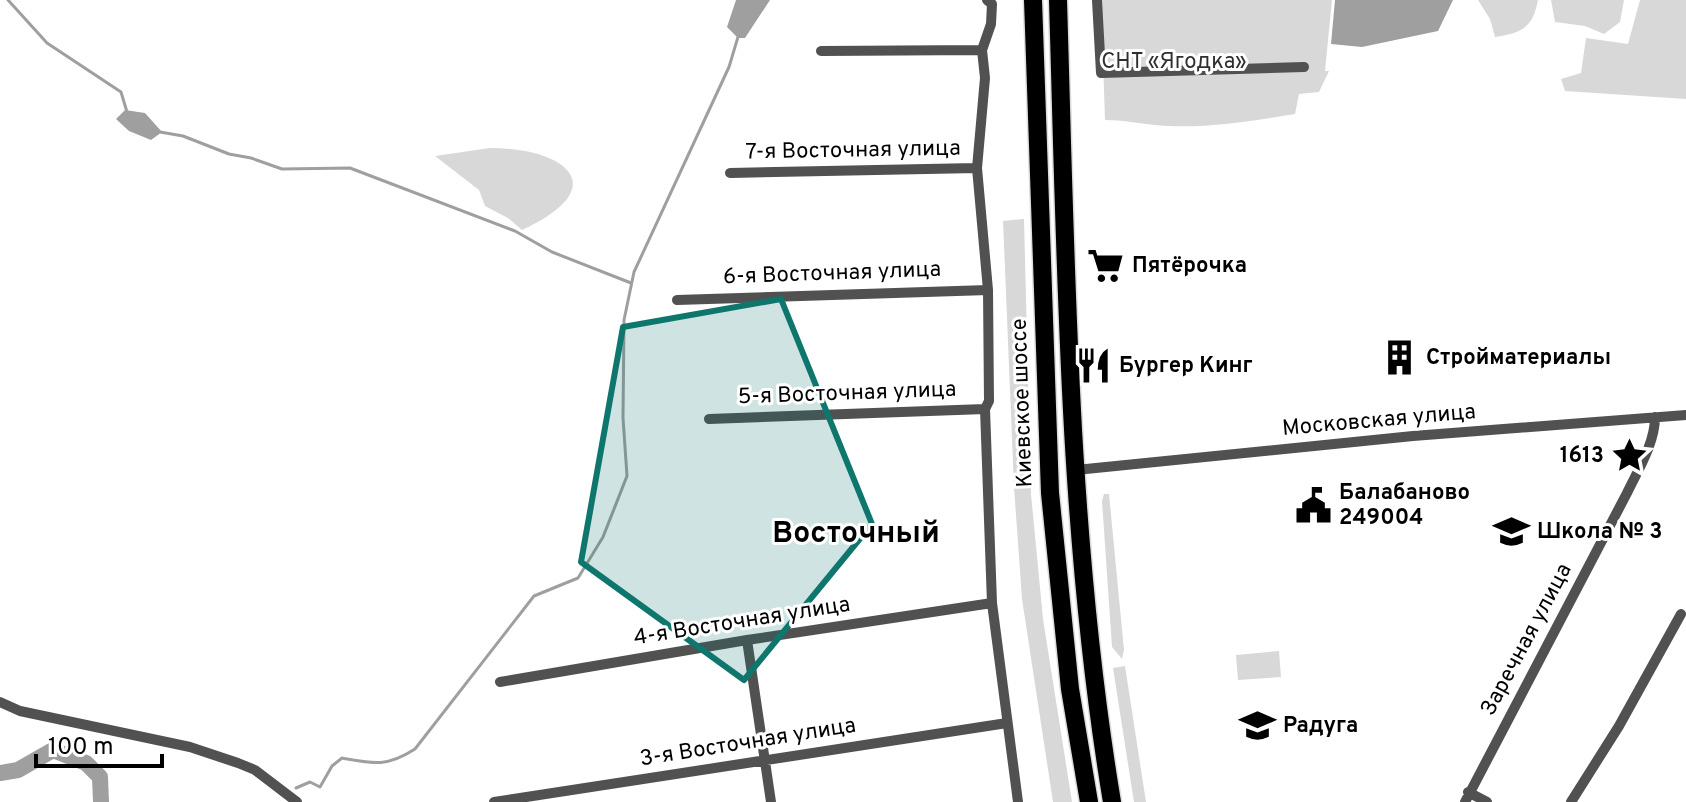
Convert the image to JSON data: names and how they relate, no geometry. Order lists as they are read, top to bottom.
{
  "streets": {
    "highway": ["Киевское шоссе"],
    "street": [
      "7-я Восточная улица",
      "6-я Восточная улица",
      "5-я Восточная улица",
      "Московская улица",
      "4-я Восточная улица",
      "Заречная улица",
      "3-я Восточная улица"
    ]
  },
  "crossings": [
    ["Московская улица", "Заречная улица"]
  ],
  "districts": ["Восточный"],
  "parks": ["СНТ «Ягодка»"],
  "places": {
    "supermarket": ["Пятёрочка"],
    "building": ["Стройматериалы"],
    "restaurant": ["Бургер Кинг"],
    "place": ["1613"],
    "public building": ["Балабаново 249004"],
    "school or university": ["Школа № 3", "Радуга"]
  },
  "scale_bar": "100 m"
}
